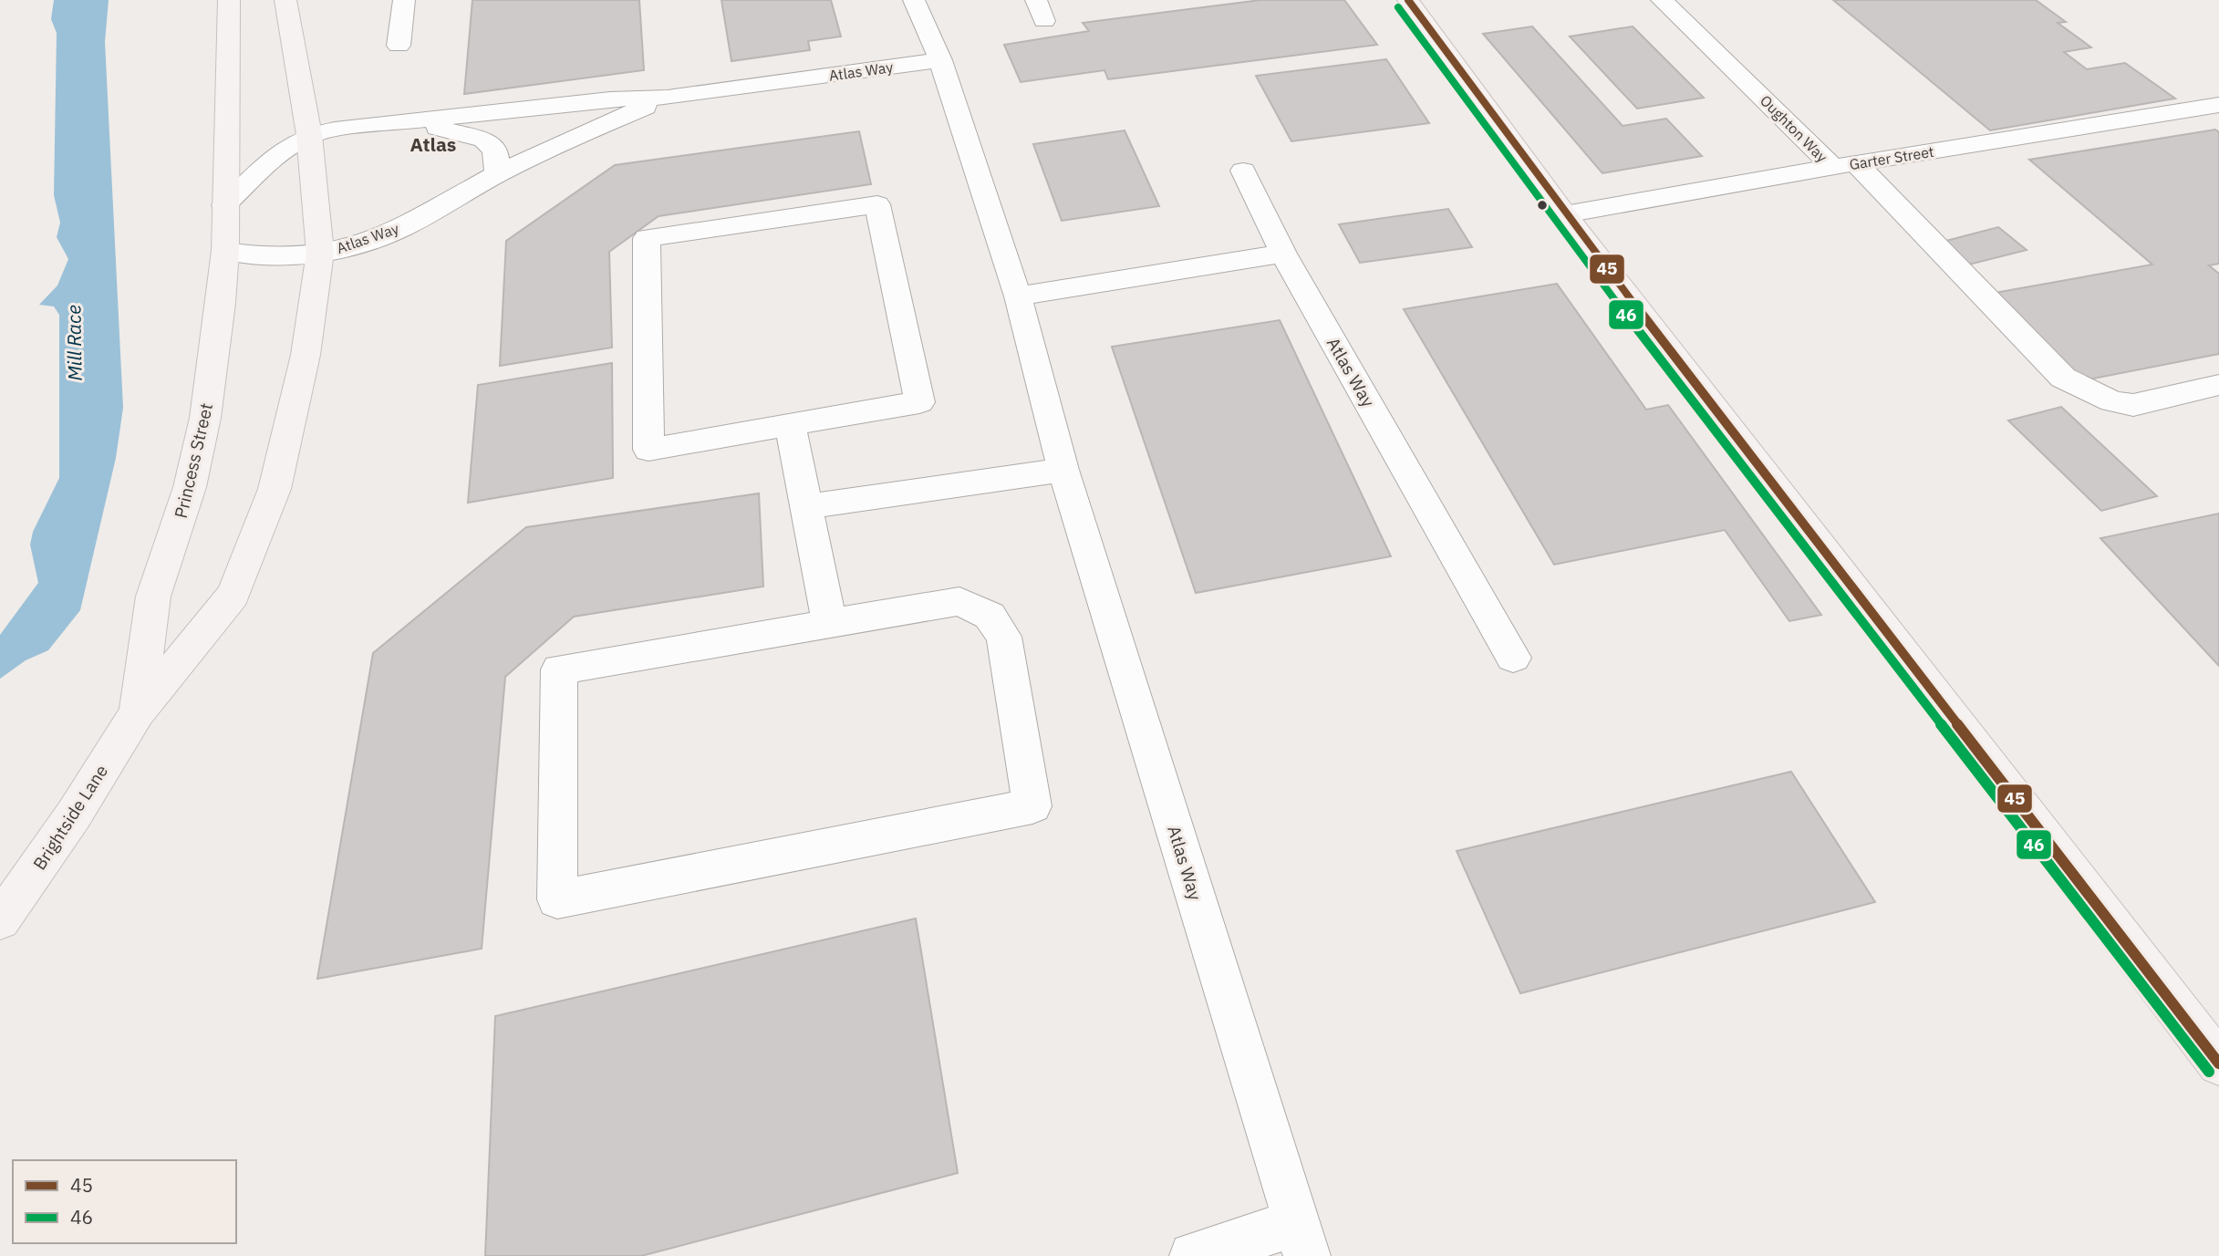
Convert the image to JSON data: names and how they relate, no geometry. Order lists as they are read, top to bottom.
{
  "streets": {
    "main road": ["Princess Street", "Brightside Lane"],
    "street": ["Atlas Way", "Oughton Way", "Garter Street"]
  },
  "crossings": [
    ["Atlas Way", "Princess Street"],
    ["Atlas Way", "Brightside Lane"],
    ["Oughton Way", "Garter Street"],
    ["Princess Street", "Brightside Lane"]
  ],
  "districts": ["Atlas"],
  "water": ["Mill Race"],
  "lines": ["transit line 45", "transit line 46"],
  "legend": ["45", "46"]
}
